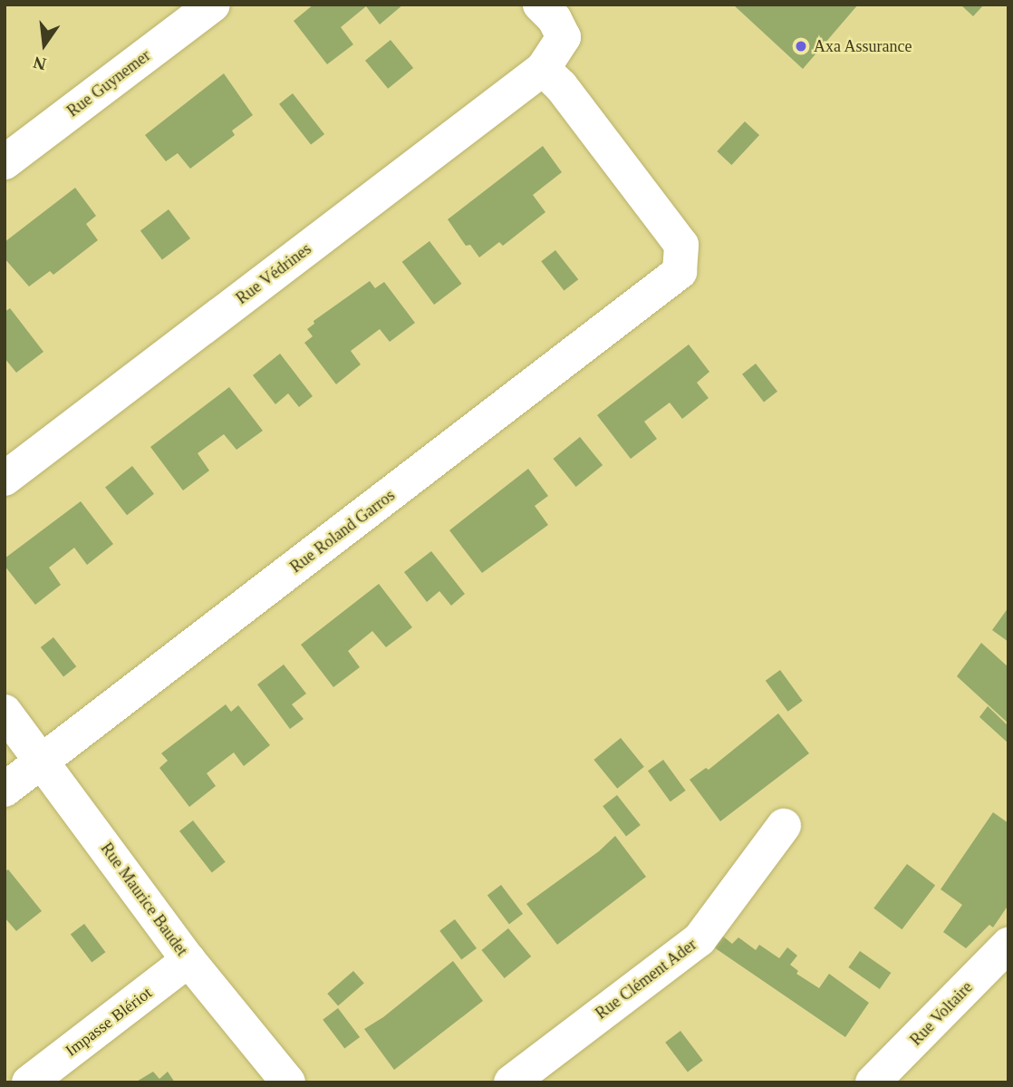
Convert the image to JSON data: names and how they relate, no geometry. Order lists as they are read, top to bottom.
{
  "streets": {
    "street": [
      "Rue Guynemer",
      "Rue Védrines",
      "Rue Roland Garros",
      "Rue Maurice Baudet",
      "Rue Clément Ader",
      "Rue Voltaire",
      "Impasse Blériot"
    ]
  },
  "crossings": [
    ["Rue Védrines", "Rue Roland Garros"],
    ["Rue Roland Garros", "Rue Maurice Baudet"],
    ["Rue Maurice Baudet", "Impasse Blériot"]
  ],
  "places": ["Axa Assurance"],
  "north": "bottom"
}
